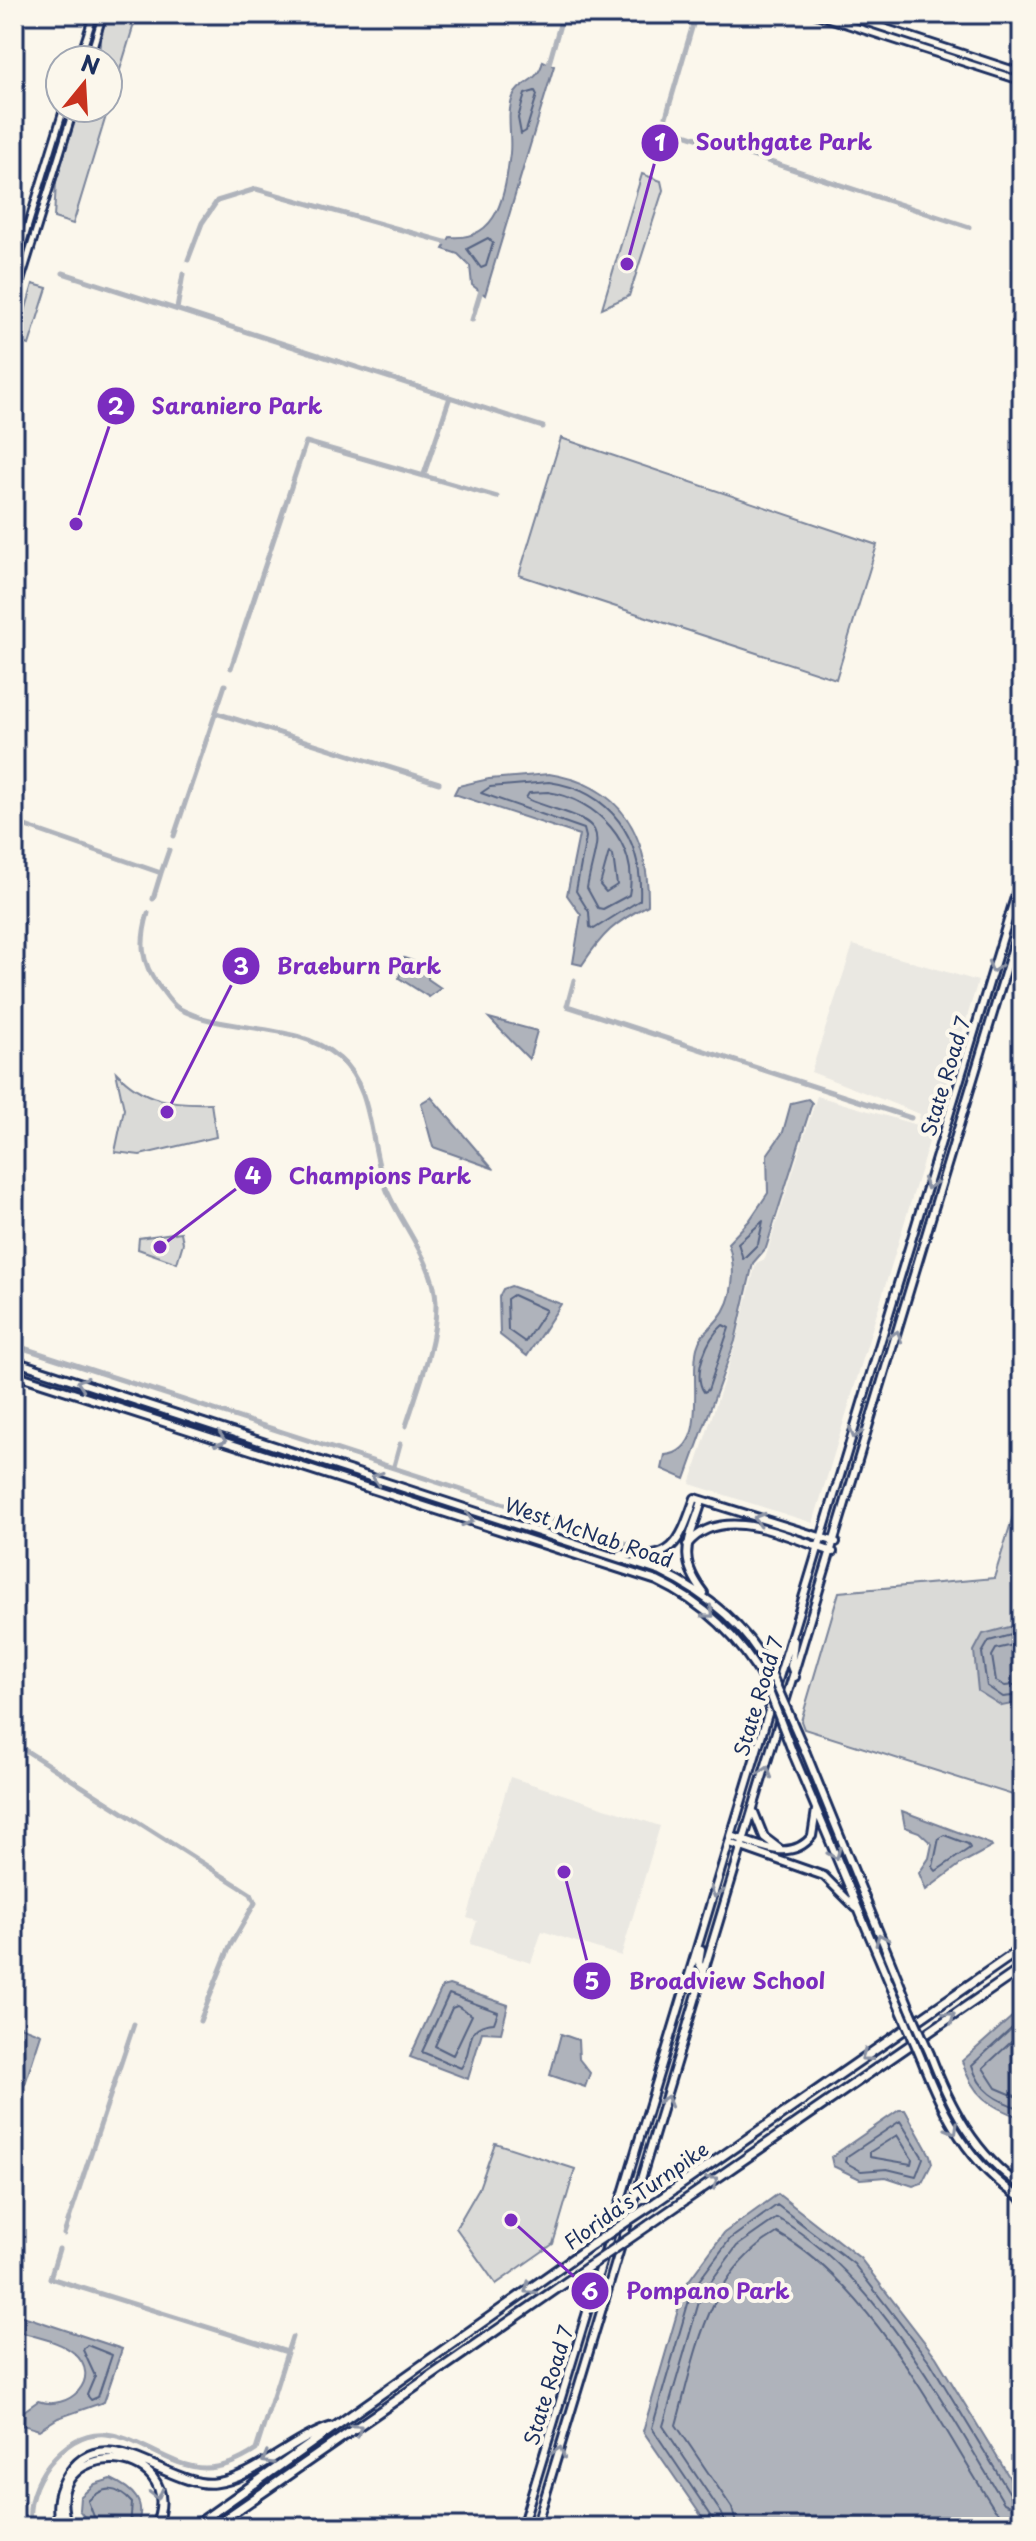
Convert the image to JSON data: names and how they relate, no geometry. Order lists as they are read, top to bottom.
{
  "streets": {
    "highway": ["Florida's Turnpike"],
    "main road": ["State Road 7", "West McNab Road"]
  },
  "places": [
    "Southgate Park",
    "Saraniero Park",
    "Braeburn Park",
    "Champions Park",
    "Broadview School",
    "Pompano Park"
  ],
  "north": "top"
}
